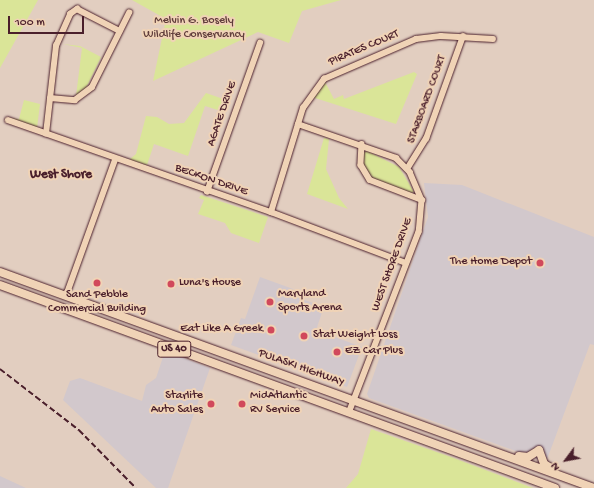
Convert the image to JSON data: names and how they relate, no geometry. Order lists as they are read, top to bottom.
{
  "streets": {
    "highway": ["US 40", "PULASKI HIGHWAY"],
    "street": [
      "PIRATES COURT",
      "STARBOARD COURT",
      "AGATE DRIVE",
      "BECKON DRIVE",
      "WEST SHORE DRIVE"
    ]
  },
  "crossings": [
    ["PIRATES COURT", "STARBOARD COURT"],
    ["PIRATES COURT", "BECKON DRIVE"],
    ["PIRATES COURT", "WEST SHORE DRIVE"],
    ["STARBOARD COURT", "WEST SHORE DRIVE"],
    ["AGATE DRIVE", "BECKON DRIVE"],
    ["BECKON DRIVE", "WEST SHORE DRIVE"],
    ["WEST SHORE DRIVE", "US 40"],
    ["WEST SHORE DRIVE", "PULASKI HIGHWAY"]
  ],
  "districts": ["West Shore"],
  "parks": ["Melvin G. Bosely Wildlife Conservancy"],
  "places": [
    "The Home Depot",
    "Sand Pebble Commercial Building",
    "Luna's House",
    "Maryland Sports Arena",
    "Eat Like A Greek",
    "Stat Weight Loss",
    "EZ Car Plus",
    "Starlite Auto Sales",
    "MidAtlantic RV Service"
  ],
  "scale_bar": "100 m",
  "north": "bottom left"
}
